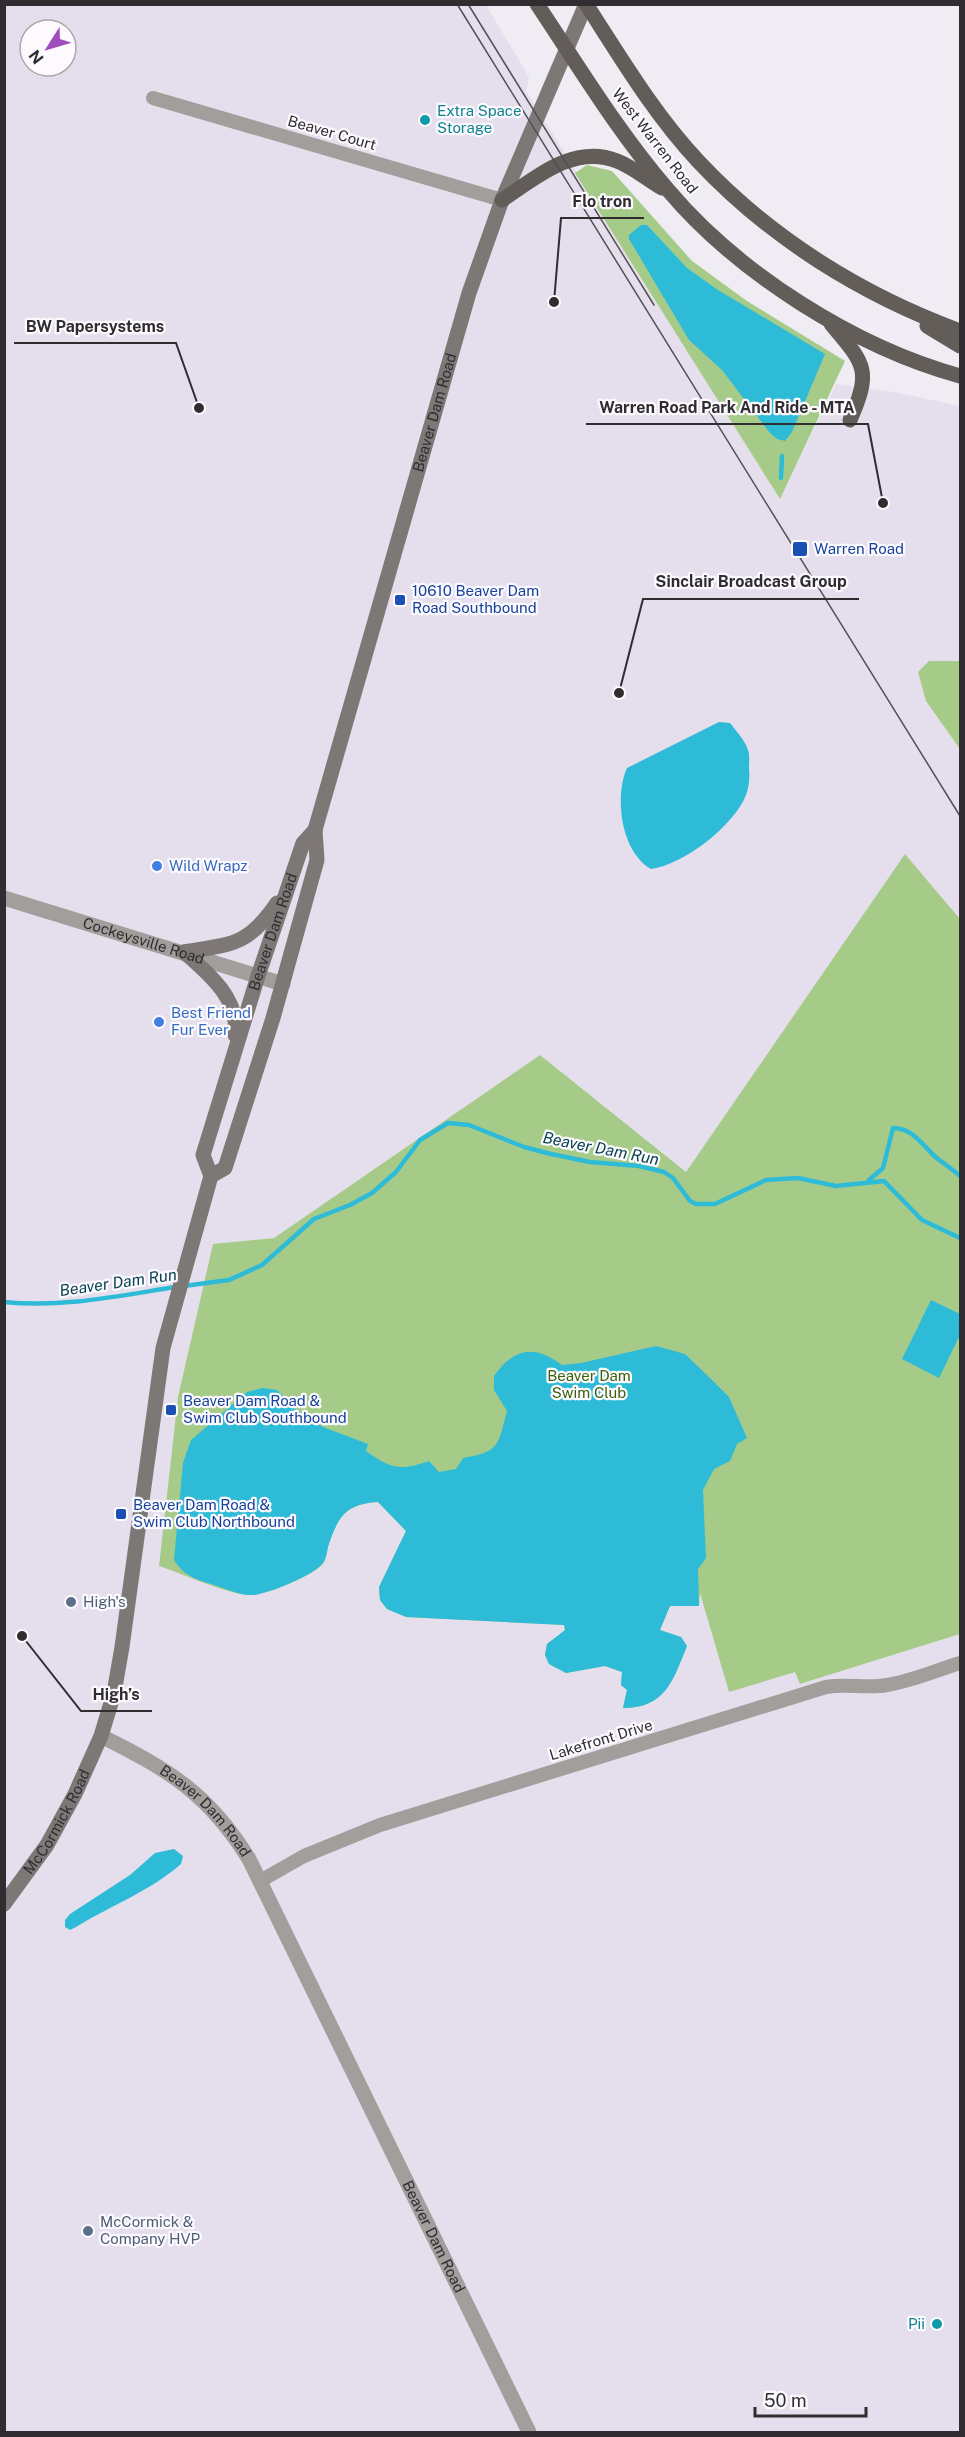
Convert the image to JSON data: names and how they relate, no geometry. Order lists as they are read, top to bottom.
{
  "streets": {
    "main road": ["West Warren Road", "Beaver Dam Road", "McCormick Road"],
    "street": ["Beaver Court", "Cockeysville Road", "Lakefront Drive"]
  },
  "crossings": [
    ["Beaver Court", "Beaver Dam Road"],
    ["West Warren Road", "Beaver Dam Road"],
    ["Beaver Dam Road", "Cockeysville Road"],
    ["Beaver Dam Road", "Lakefront Drive"],
    ["Beaver Dam Road", "McCormick Road"]
  ],
  "water": ["Beaver Dam Run"],
  "parks": ["Beaver Dam Swim Club"],
  "places": {
    "other": [
      "Extra Space Storage",
      "Flo tron",
      "BW Papersystems",
      "Warren Road Park And Ride - MTA",
      "Sinclair Broadcast Group",
      "Wild Wrapz",
      "Best Friend Fur Ever",
      "High's",
      "High’s",
      "McCormick & Company HVP",
      "Pii"
    ],
    "transit": [
      "Warren Road",
      "10610 Beaver Dam Road Southbound",
      "Beaver Dam Road & Swim Club Southbound",
      "Beaver Dam Road & Swim Club Northbound"
    ]
  },
  "scale_bar": "50 m",
  "north": "bottom left"
}
